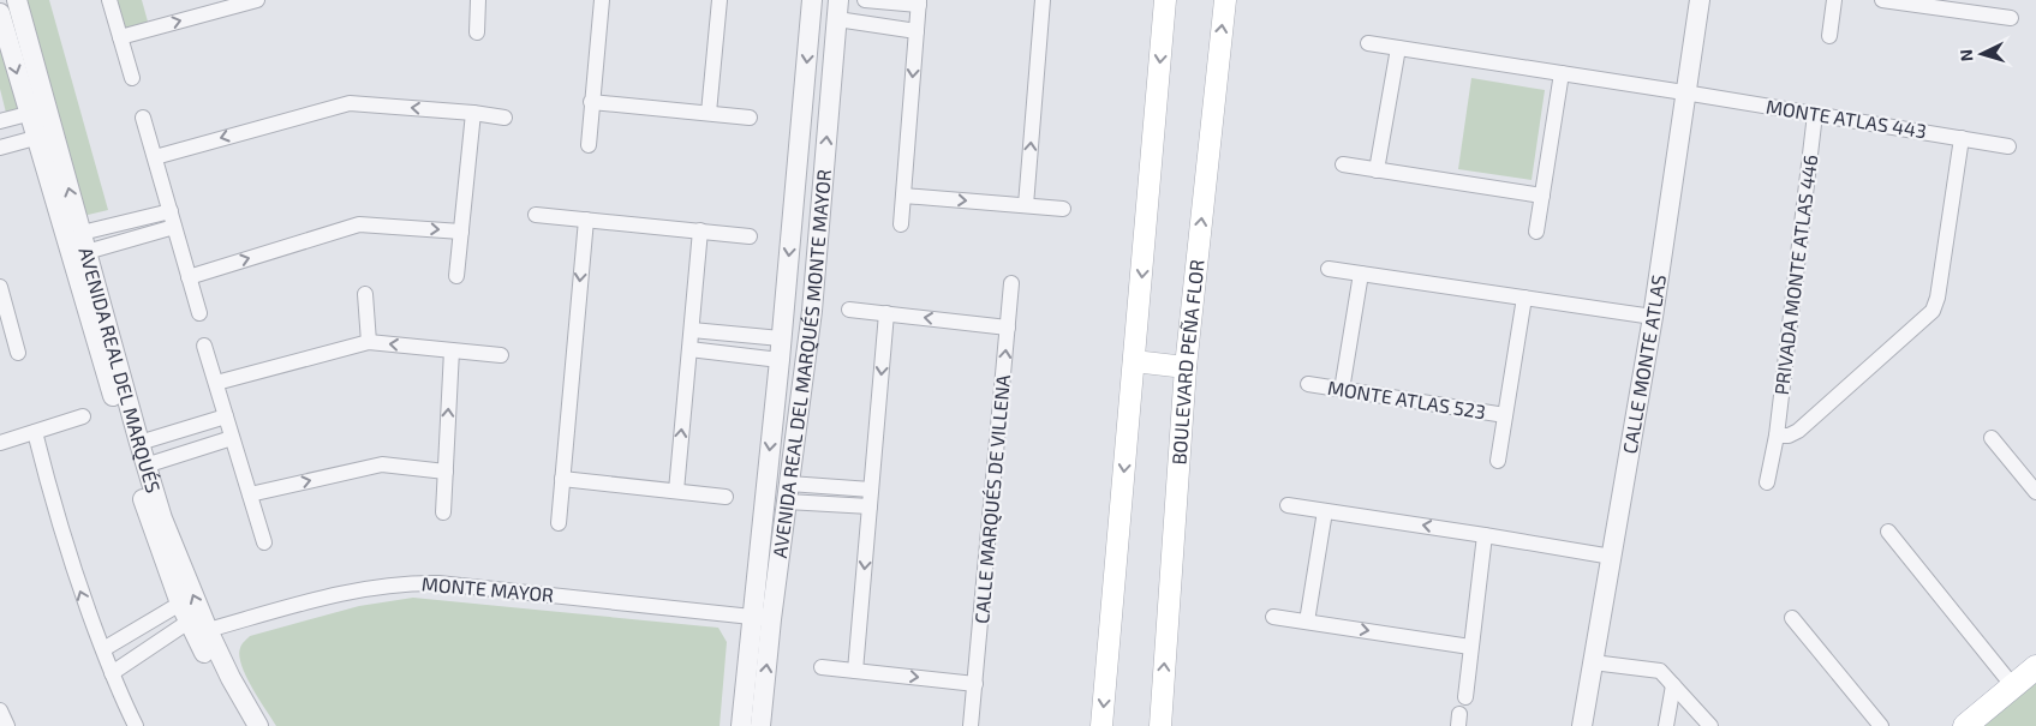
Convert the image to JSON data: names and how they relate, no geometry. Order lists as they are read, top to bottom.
{
  "streets": {
    "main road": ["BOULEVARD PEÑA FLOR"],
    "street": [
      "MONTE ATLAS 443",
      "PRIVADA MONTE ATLAS 446",
      "AVENIDA REAL DEL MARQUÉS MONTE MAYOR",
      "CALLE MONTE ATLAS",
      "AVENIDA REAL DEL MARQUÉS",
      "MONTE ATLAS 523",
      "CALLE MARQUÉS DE VILLENA",
      "MONTE MAYOR"
    ]
  },
  "crossings": [
    ["MONTE ATLAS 443", "PRIVADA MONTE ATLAS 446"],
    ["MONTE ATLAS 443", "CALLE MONTE ATLAS"],
    ["AVENIDA REAL DEL MARQUÉS MONTE MAYOR", "MONTE MAYOR"],
    ["AVENIDA REAL DEL MARQUÉS", "MONTE MAYOR"]
  ],
  "north": "left"
}
